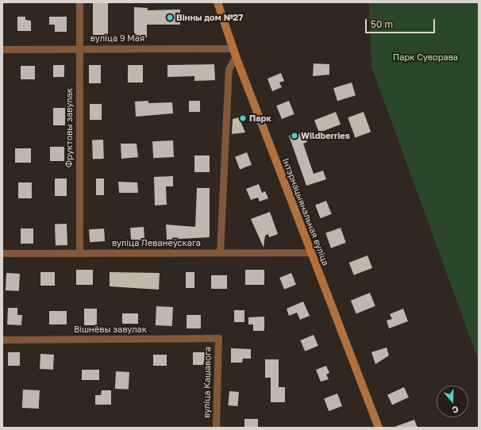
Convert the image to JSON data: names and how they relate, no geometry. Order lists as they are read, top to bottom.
{
  "streets": {
    "main road": ["Інтэрнацыянальная вуліца"],
    "street": [
      "вуліца 9 Мая",
      "Фруктовы завулак",
      "вуліца Леванеўскага",
      "Вішнёвы завулак",
      "вуліца Кашавога"
    ]
  },
  "crossings": [
    ["вуліца 9 Мая", "Фруктовы завулак"],
    ["вуліца 9 Мая", "Інтэрнацыянальная вуліца"],
    ["Фруктовы завулак", "вуліца Леванеўскага"],
    ["Інтэрнацыянальная вуліца", "вуліца Леванеўскага"],
    ["Вішнёвы завулак", "вуліца Кашавога"]
  ],
  "parks": ["Парк Суворава"],
  "places": ["Вінны дом №27", "Парк", "Wildberries"],
  "scale_bar": "50 m",
  "north": "bottom"
}
